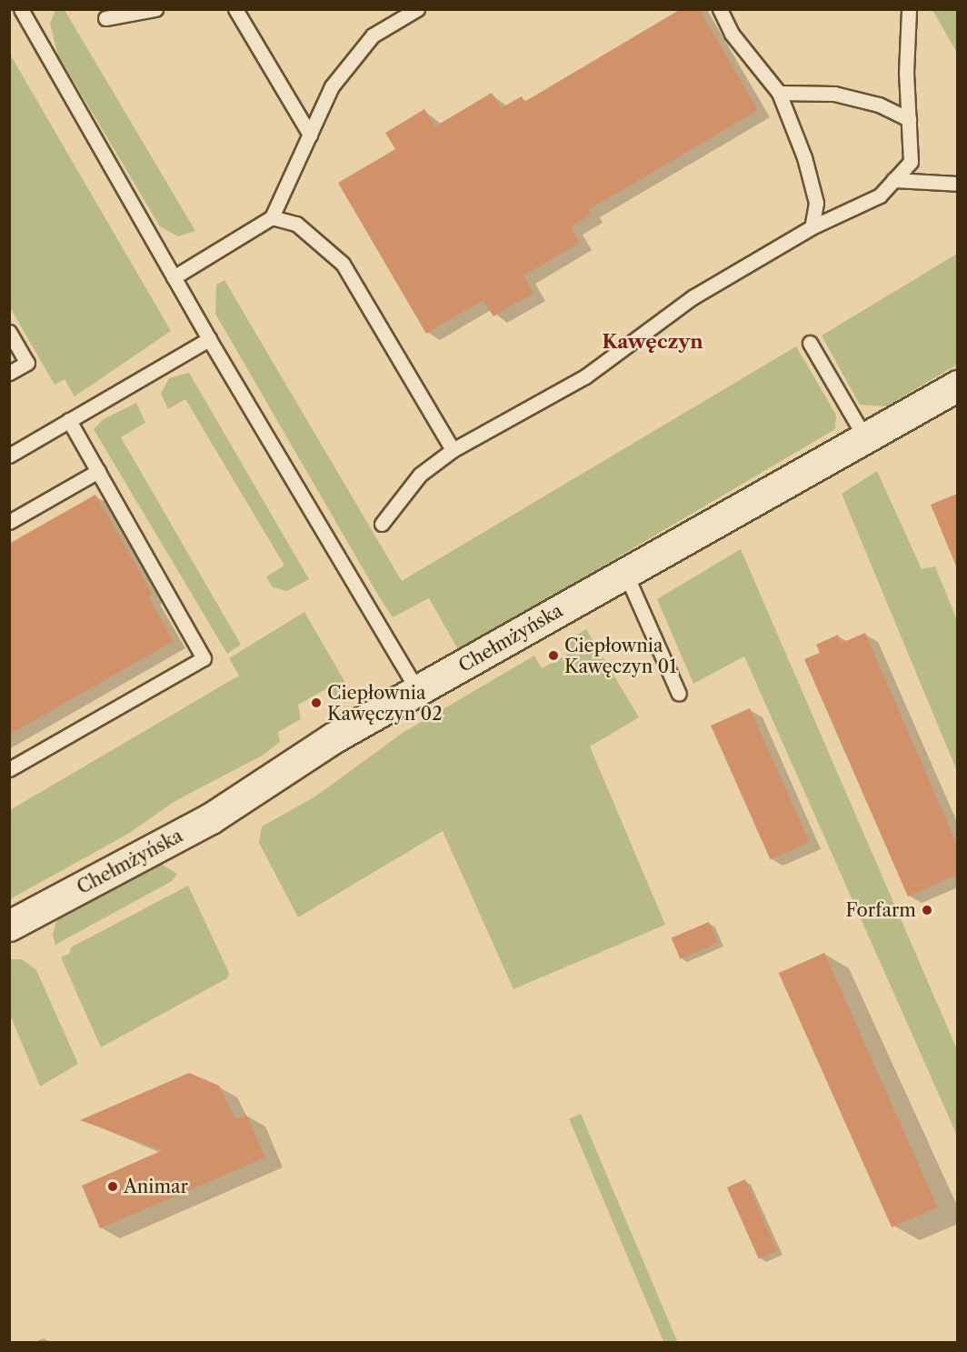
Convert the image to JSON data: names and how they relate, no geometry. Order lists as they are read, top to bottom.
{
  "streets": {
    "street": ["Chełmżyńska"]
  },
  "districts": ["Kawęczyn"],
  "places": [
    "Ciepłownia Kawęczyn 01",
    "Ciepłownia Kawęczyn 02",
    "Forfarm",
    "Animar"
  ]
}
